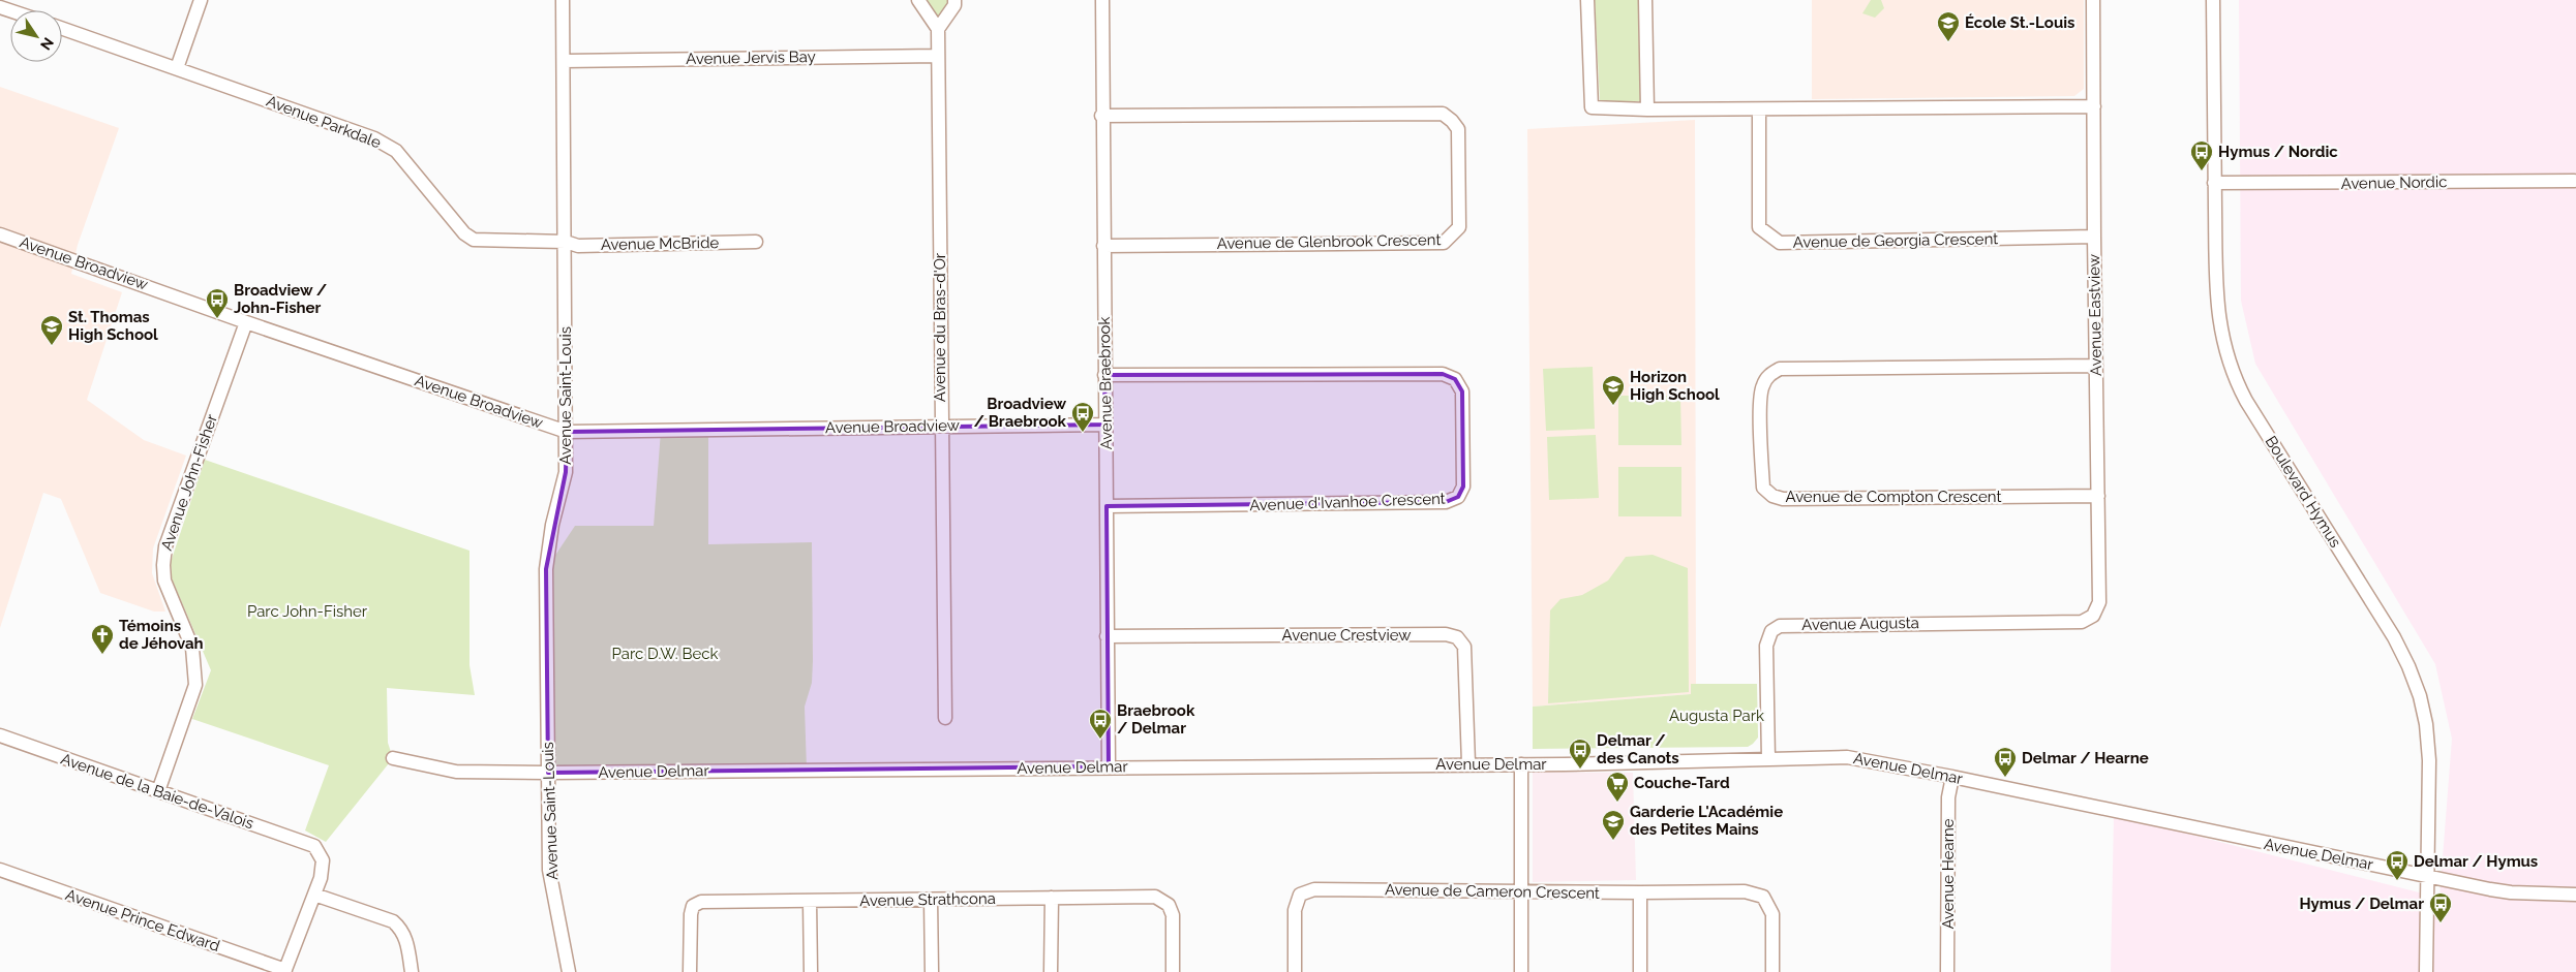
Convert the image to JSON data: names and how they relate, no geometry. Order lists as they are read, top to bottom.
{
  "streets": {
    "street": [
      "Avenue Jervis Bay",
      "Avenue Parkdale",
      "Avenue Nordic",
      "Avenue de Georgia Crescent",
      "Avenue de Glenbrook Crescent",
      "Avenue McBride",
      "Avenue Broadview",
      "Avenue Eastview",
      "Avenue du Bras-d'Or",
      "Avenue Braebrook",
      "Avenue Saint-Louis",
      "Avenue John-Fisher",
      "Boulevard Hymus",
      "Avenue de Compton Crescent",
      "Avenue d'Ivanhoe Crescent",
      "Avenue Augusta",
      "Avenue Crestview",
      "Avenue Delmar",
      "Avenue de la Baie-de-Valois",
      "Avenue Hearne",
      "Avenue de Cameron Crescent",
      "Avenue Strathcona",
      "Avenue Prince Edward"
    ]
  },
  "crossings": [
    ["Avenue Jervis Bay", "Avenue du Bras-d'Or"],
    ["Avenue Jervis Bay", "Avenue Saint-Louis"],
    ["Avenue Parkdale", "Avenue McBride"],
    ["Avenue Parkdale", "Avenue Saint-Louis"],
    ["Avenue Nordic", "Boulevard Hymus"],
    ["Avenue de Georgia Crescent", "Avenue Eastview"],
    ["Avenue de Glenbrook Crescent", "Avenue Braebrook"],
    ["Avenue McBride", "Avenue Saint-Louis"],
    ["Avenue Broadview", "Avenue du Bras-d'Or"],
    ["Avenue Broadview", "Avenue Braebrook"],
    ["Avenue Broadview", "Avenue Saint-Louis"],
    ["Avenue Broadview", "Avenue John-Fisher"],
    ["Avenue Eastview", "Avenue de Compton Crescent"],
    ["Avenue Eastview", "Avenue Augusta"],
    ["Avenue Braebrook", "Avenue d'Ivanhoe Crescent"],
    ["Avenue Braebrook", "Avenue Crestview"],
    ["Avenue Braebrook", "Avenue Delmar"],
    ["Avenue Saint-Louis", "Avenue Delmar"],
    ["Avenue John-Fisher", "Avenue de la Baie-de-Valois"],
    ["Boulevard Hymus", "Avenue Delmar"],
    ["Avenue Augusta", "Avenue Delmar"],
    ["Avenue Crestview", "Avenue Delmar"],
    ["Avenue Delmar", "Avenue Hearne"]
  ],
  "parks": ["Parc John-Fisher", "Parc D.W. Beck", "Augusta Park"],
  "places": {
    "school or university": [
      "École St.-Louis",
      "St. Thomas High School",
      "Horizon High School",
      "Garderie L'Académie des Petites Mains"
    ],
    "bus stop": [
      "Hymus / Nordic",
      "Broadview / John-Fisher",
      "Broadview / Braebrook",
      "Braebrook / Delmar",
      "Delmar / des Canots",
      "Delmar / Hearne",
      "Delmar / Hymus",
      "Hymus / Delmar"
    ],
    "church": ["Témoins de Jéhovah"],
    "supermarket": ["Couche-Tard"]
  },
  "north": "bottom right"
}
